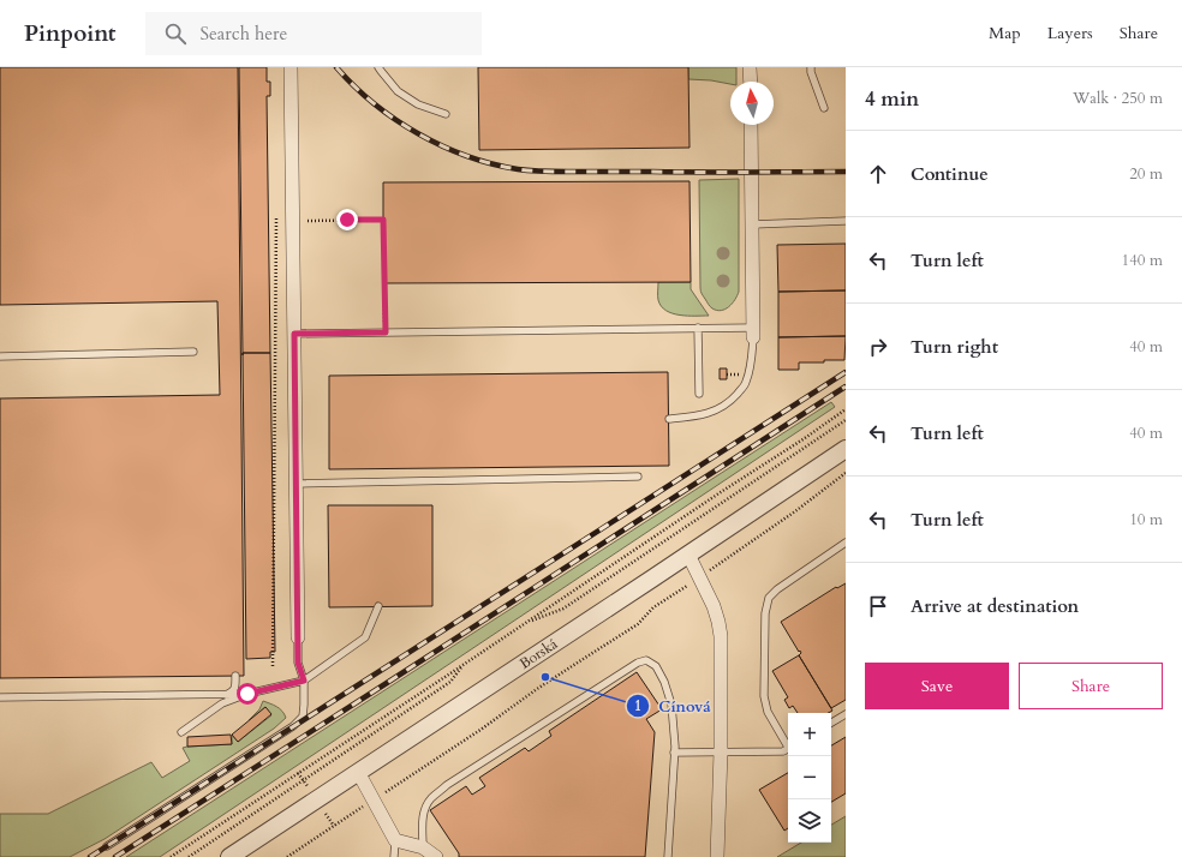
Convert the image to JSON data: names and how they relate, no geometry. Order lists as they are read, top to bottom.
{
  "streets": {
    "street": ["Borská"]
  },
  "places": ["Cínová"],
  "north": "top",
  "page": {
    "header": "Pinpoint",
    "search": "Search here",
    "nav": ["Map", "Layers", "Share"],
    "heading": ["4 min", "Walk · 250 m"],
    "list": [
      ["Continue", "20 m"],
      ["Turn left", "140 m"],
      ["Turn right", "40 m"],
      ["Turn left", "40 m"],
      ["Turn left", "10 m"],
      "Arrive at destination"
    ],
    "buttons": ["Save", "Share"],
    "map_buttons": ["+", "−"]
  }
}
